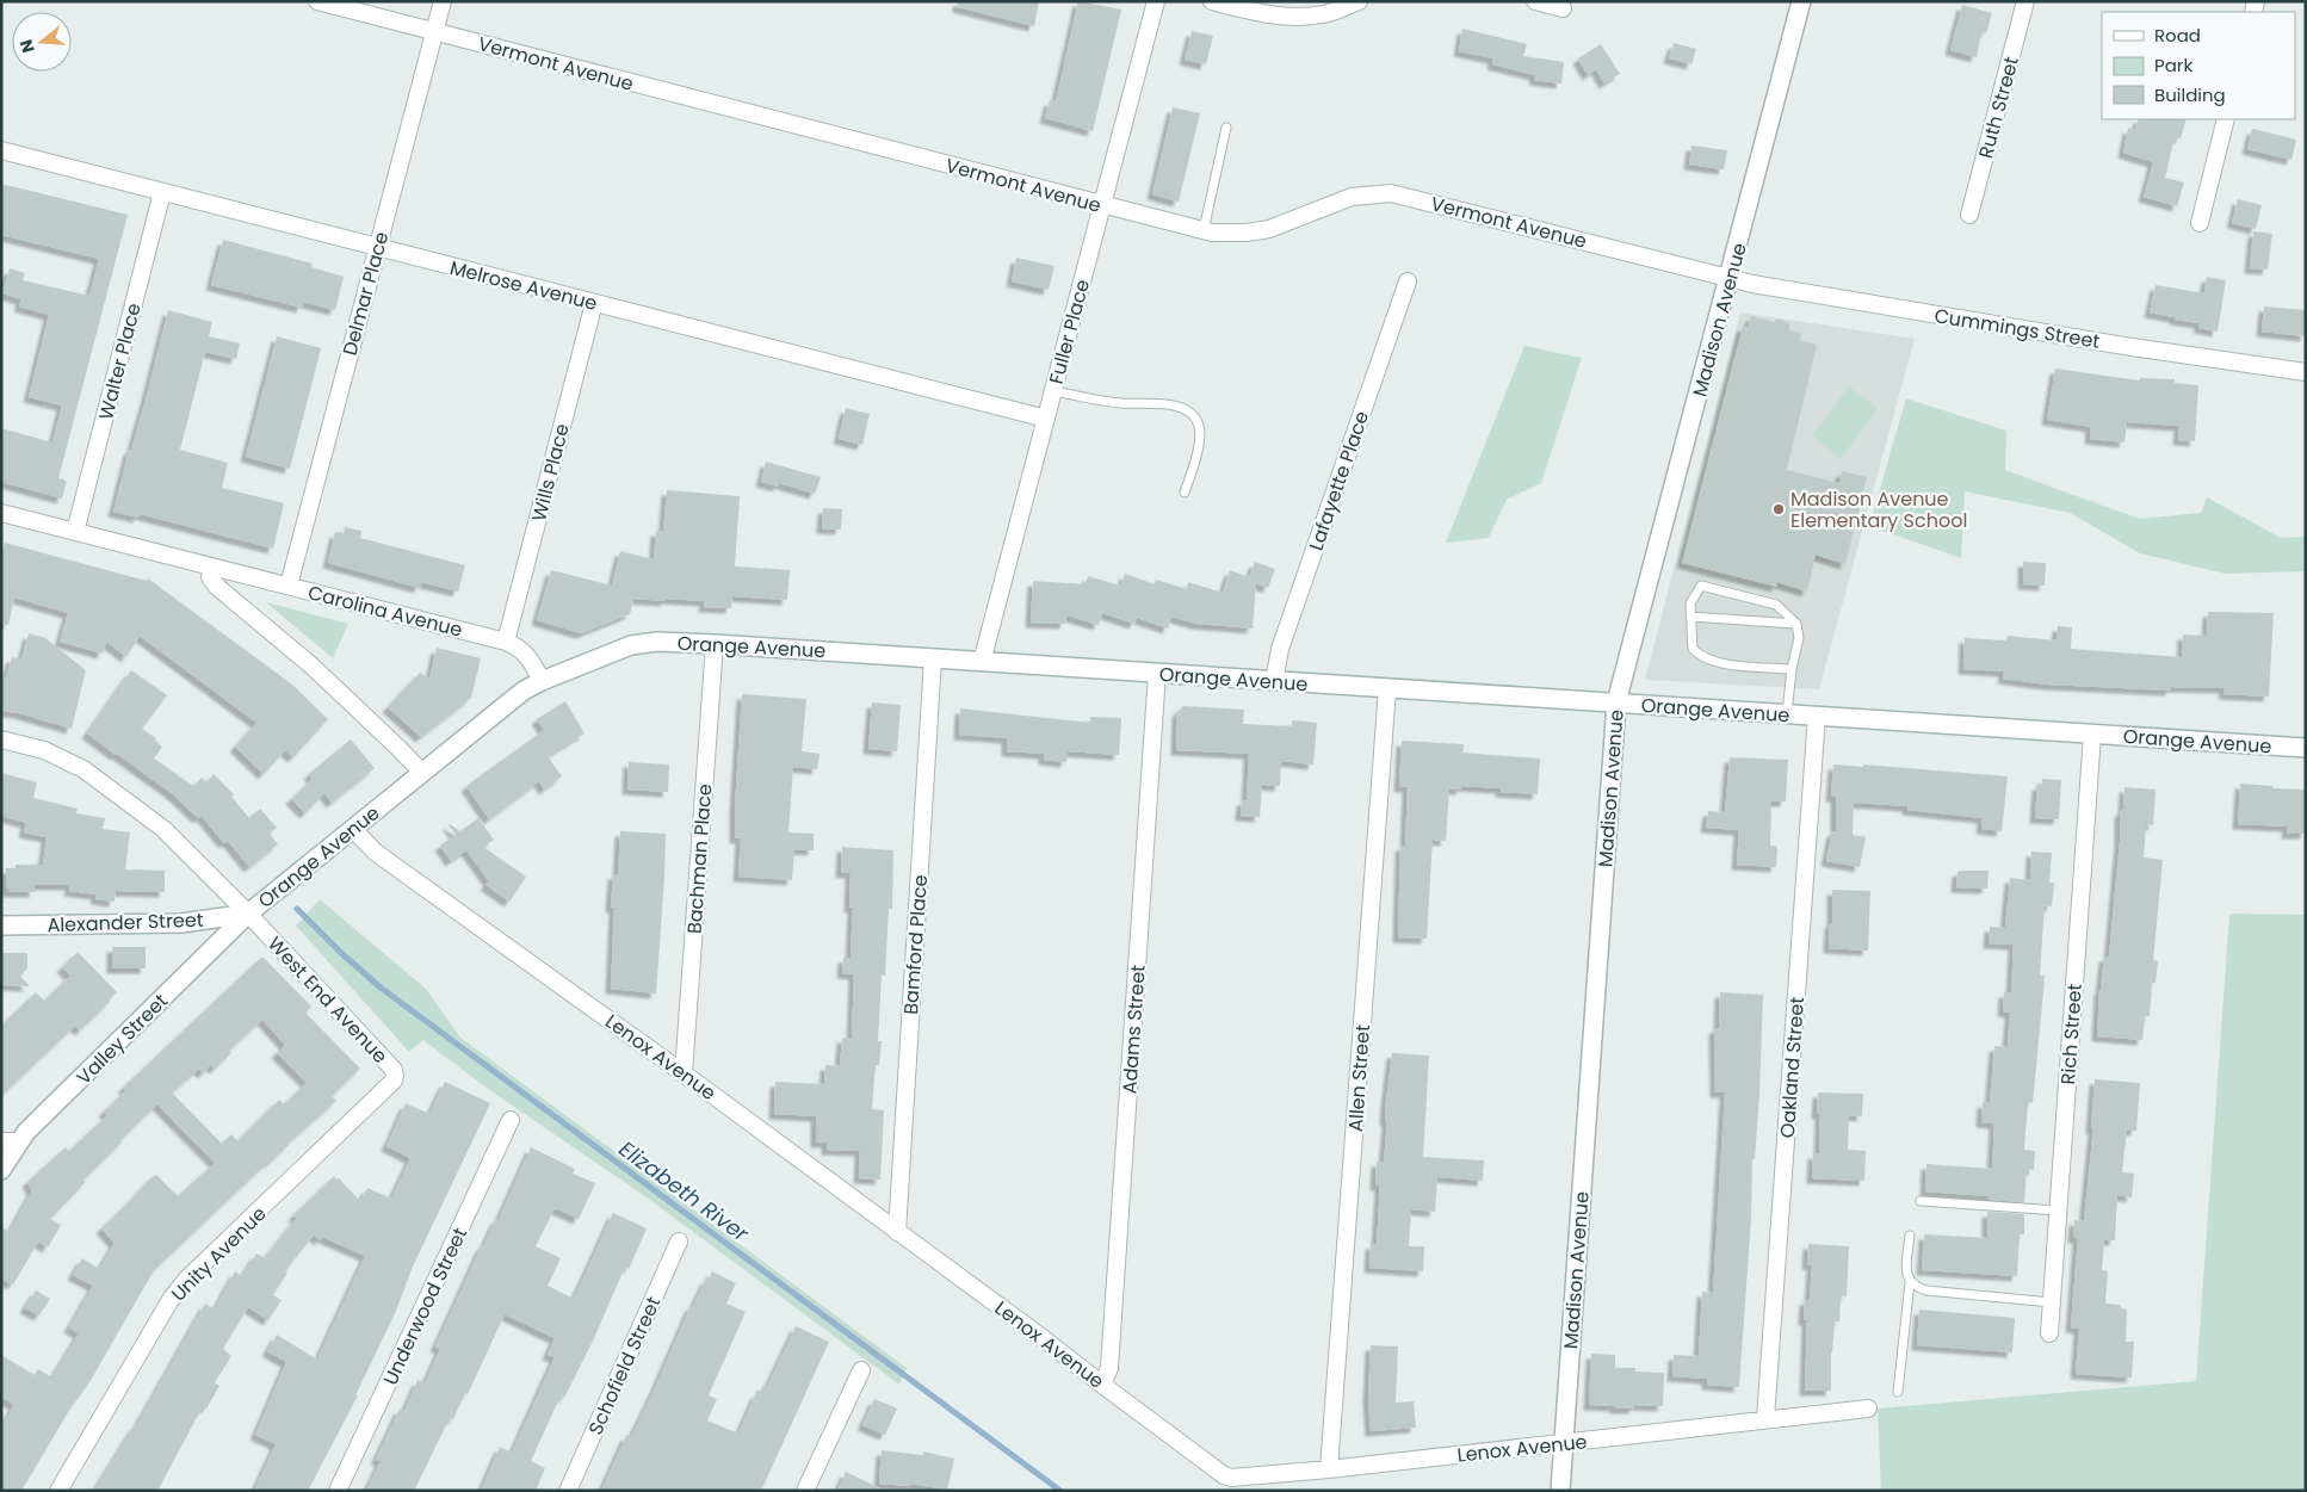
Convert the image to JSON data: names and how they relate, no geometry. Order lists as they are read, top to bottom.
{
  "streets": {
    "street": [
      "Vermont Avenue",
      "Ruth Street",
      "Melrose Avenue",
      "Delmar Place",
      "Madison Avenue",
      "Cummings Street",
      "Fuller Place",
      "Walter Place",
      "Wills Place",
      "Lafayette Place",
      "Carolina Avenue",
      "Orange Avenue",
      "Bachman Place",
      "Alexander Street",
      "Bamford Place",
      "West End Avenue",
      "Adams Street",
      "Rich Street",
      "Valley Street",
      "Lenox Avenue",
      "Oakland Street",
      "Allen Street",
      "Unity Avenue",
      "Underwood Street",
      "Schofield Street"
    ]
  },
  "crossings": [
    ["Vermont Avenue", "Delmar Place"],
    ["Vermont Avenue", "Madison Avenue"],
    ["Vermont Avenue", "Cummings Street"],
    ["Vermont Avenue", "Fuller Place"],
    ["Melrose Avenue", "Delmar Place"],
    ["Melrose Avenue", "Fuller Place"],
    ["Melrose Avenue", "Walter Place"],
    ["Melrose Avenue", "Wills Place"],
    ["Delmar Place", "Carolina Avenue"],
    ["Madison Avenue", "Cummings Street"],
    ["Madison Avenue", "Orange Avenue"],
    ["Madison Avenue", "Lenox Avenue"],
    ["Fuller Place", "Orange Avenue"],
    ["Walter Place", "Carolina Avenue"],
    ["Wills Place", "Carolina Avenue"],
    ["Lafayette Place", "Orange Avenue"],
    ["Carolina Avenue", "Orange Avenue"],
    ["Orange Avenue", "Bachman Place"],
    ["Orange Avenue", "Alexander Street"],
    ["Orange Avenue", "Bamford Place"],
    ["Orange Avenue", "West End Avenue"],
    ["Orange Avenue", "Adams Street"],
    ["Orange Avenue", "Rich Street"],
    ["Orange Avenue", "Valley Street"],
    ["Orange Avenue", "Lenox Avenue"],
    ["Orange Avenue", "Oakland Street"],
    ["Orange Avenue", "Allen Street"],
    ["Bachman Place", "Lenox Avenue"],
    ["Alexander Street", "West End Avenue"],
    ["Alexander Street", "Valley Street"],
    ["Bamford Place", "Lenox Avenue"],
    ["West End Avenue", "Valley Street"],
    ["West End Avenue", "Unity Avenue"],
    ["Adams Street", "Lenox Avenue"],
    ["Lenox Avenue", "Oakland Street"],
    ["Lenox Avenue", "Allen Street"]
  ],
  "water": ["Elizabeth River"],
  "places": ["Madison Avenue Elementary School"],
  "legend": ["Road", "Park", "Building"],
  "north": "left"
}
